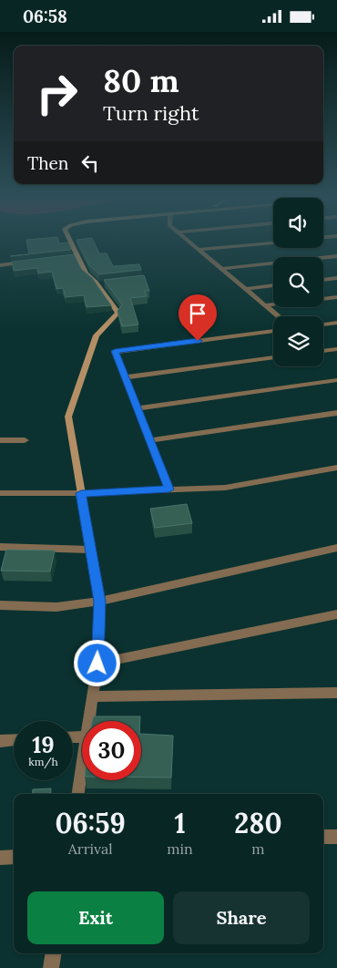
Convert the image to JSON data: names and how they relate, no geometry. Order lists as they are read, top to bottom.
{
  "page": {
    "status": "06:58",
    "turn": ["80 m", "Turn right"],
    "then": "Then",
    "speed": "19 km/h",
    "limit": "30",
    "eta": [
      "06:59",
      "Arrival",
      "1",
      "min",
      "280",
      "m"
    ],
    "buttons": ["Exit", "Share"]
  }
}
